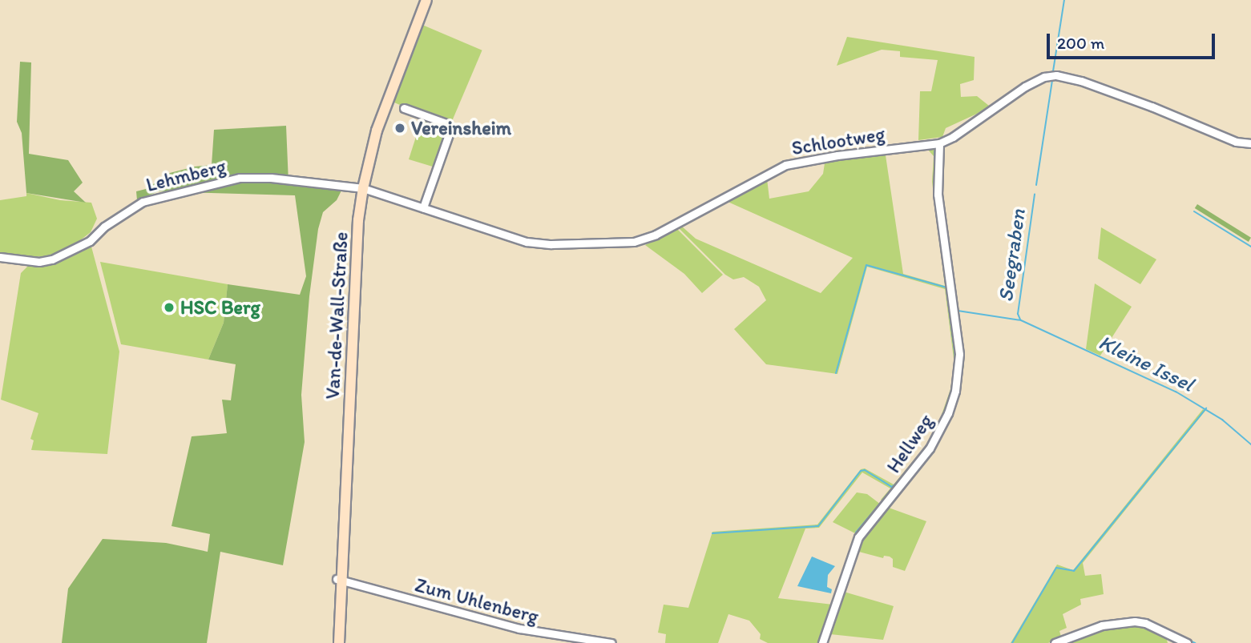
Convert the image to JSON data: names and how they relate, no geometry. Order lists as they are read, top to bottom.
{
  "streets": {
    "main road": ["Van-de-Wall-Straße"],
    "street": [
      "Schlootweg",
      "Lehmberg",
      "Hellweg",
      "Zum Uhlenberg"
    ]
  },
  "crossings": [
    ["Schlootweg", "Lehmberg"],
    ["Schlootweg", "Van-de-Wall-Straße"],
    ["Schlootweg", "Hellweg"],
    ["Lehmberg", "Van-de-Wall-Straße"],
    ["Van-de-Wall-Straße", "Zum Uhlenberg"]
  ],
  "water": ["Seegraben", "Kleine Issel"],
  "places": ["Vereinsheim", "HSC Berg"],
  "scale_bar": "200 m"
}
